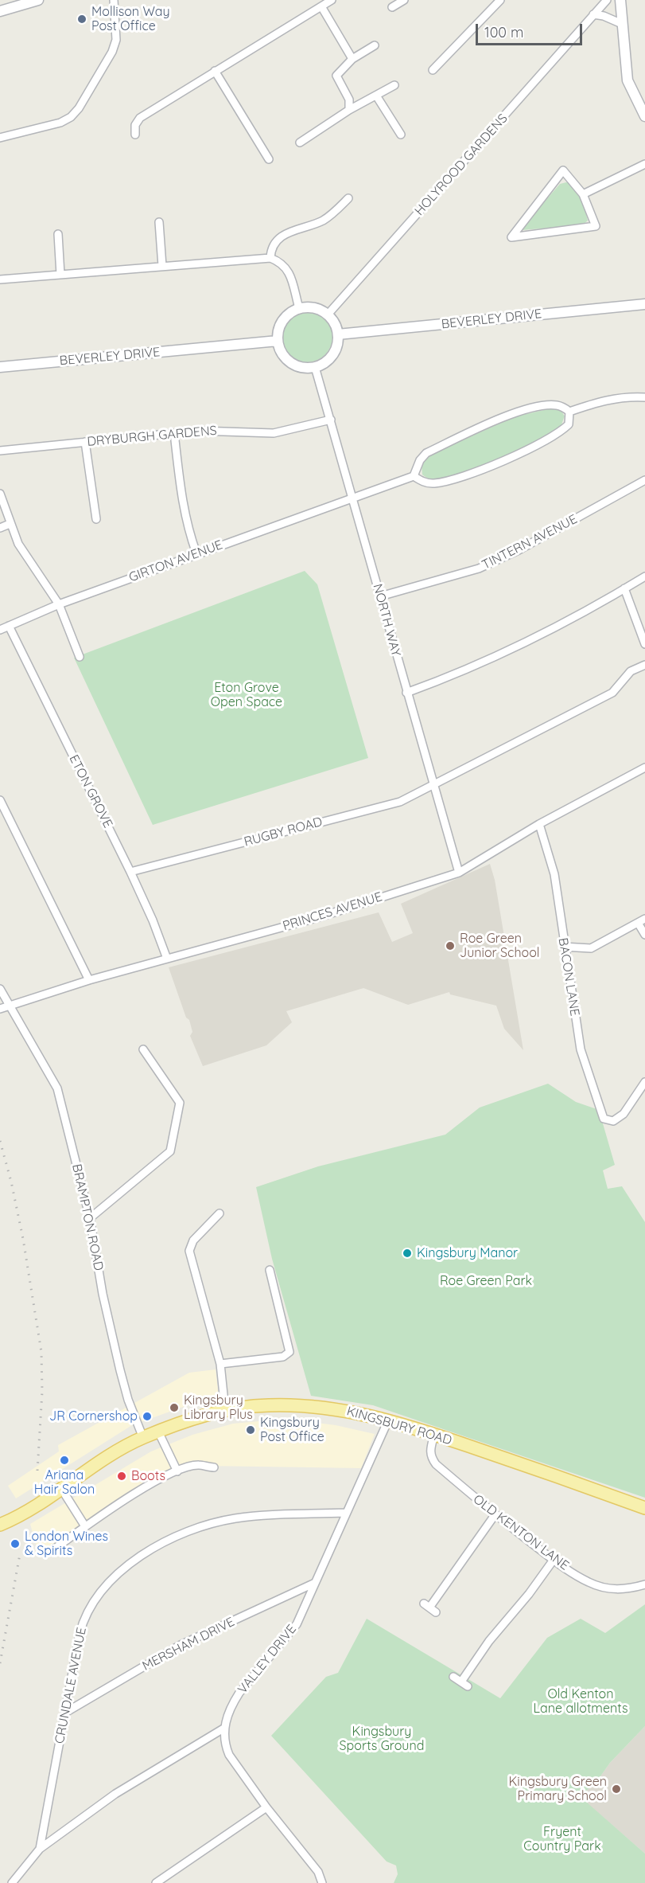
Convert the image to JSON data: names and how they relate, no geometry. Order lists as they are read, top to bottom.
{
  "streets": {
    "main road": ["KINGSBURY ROAD"],
    "street": [
      "HOLYROOD GARDENS",
      "BEVERLEY DRIVE",
      "DRYBURGH GARDENS",
      "TINTERN AVENUE",
      "GIRTON AVENUE",
      "NORTH WAY",
      "ETON GROVE",
      "RUGBY ROAD",
      "PRINCES AVENUE",
      "BACON LANE",
      "BRAMPTON ROAD",
      "OLD KENTON LANE",
      "MERSHAM DRIVE",
      "VALLEY DRIVE",
      "CRUNDALE AVENUE"
    ]
  },
  "crossings": [
    ["HOLYROOD GARDENS", "BEVERLEY DRIVE"],
    ["HOLYROOD GARDENS", "NORTH WAY"],
    ["BEVERLEY DRIVE", "NORTH WAY"],
    ["DRYBURGH GARDENS", "NORTH WAY"],
    ["TINTERN AVENUE", "NORTH WAY"],
    ["GIRTON AVENUE", "NORTH WAY"],
    ["GIRTON AVENUE", "ETON GROVE"],
    ["NORTH WAY", "RUGBY ROAD"],
    ["NORTH WAY", "PRINCES AVENUE"],
    ["ETON GROVE", "RUGBY ROAD"],
    ["ETON GROVE", "PRINCES AVENUE"],
    ["PRINCES AVENUE", "BACON LANE"],
    ["PRINCES AVENUE", "BRAMPTON ROAD"],
    ["BRAMPTON ROAD", "KINGSBURY ROAD"],
    ["KINGSBURY ROAD", "OLD KENTON LANE"],
    ["KINGSBURY ROAD", "VALLEY DRIVE"],
    ["MERSHAM DRIVE", "VALLEY DRIVE"],
    ["MERSHAM DRIVE", "CRUNDALE AVENUE"],
    ["VALLEY DRIVE", "CRUNDALE AVENUE"]
  ],
  "parks": [
    "Eton Grove Open Space",
    "Roe Green Park",
    "Old Kenton Lane allotments",
    "Kingsbury Sports Ground",
    "Fryent Country Park"
  ],
  "places": [
    "Mollison Way Post Office",
    "Roe Green Junior School",
    "Kingsbury Manor",
    "Kingsbury Library Plus",
    "JR Cornershop",
    "Kingsbury Post Office",
    "Ariana Hair Salon",
    "Boots",
    "London Wines & Spirits",
    "Kingsbury Green Primary School"
  ],
  "scale_bar": "100 m"
}
